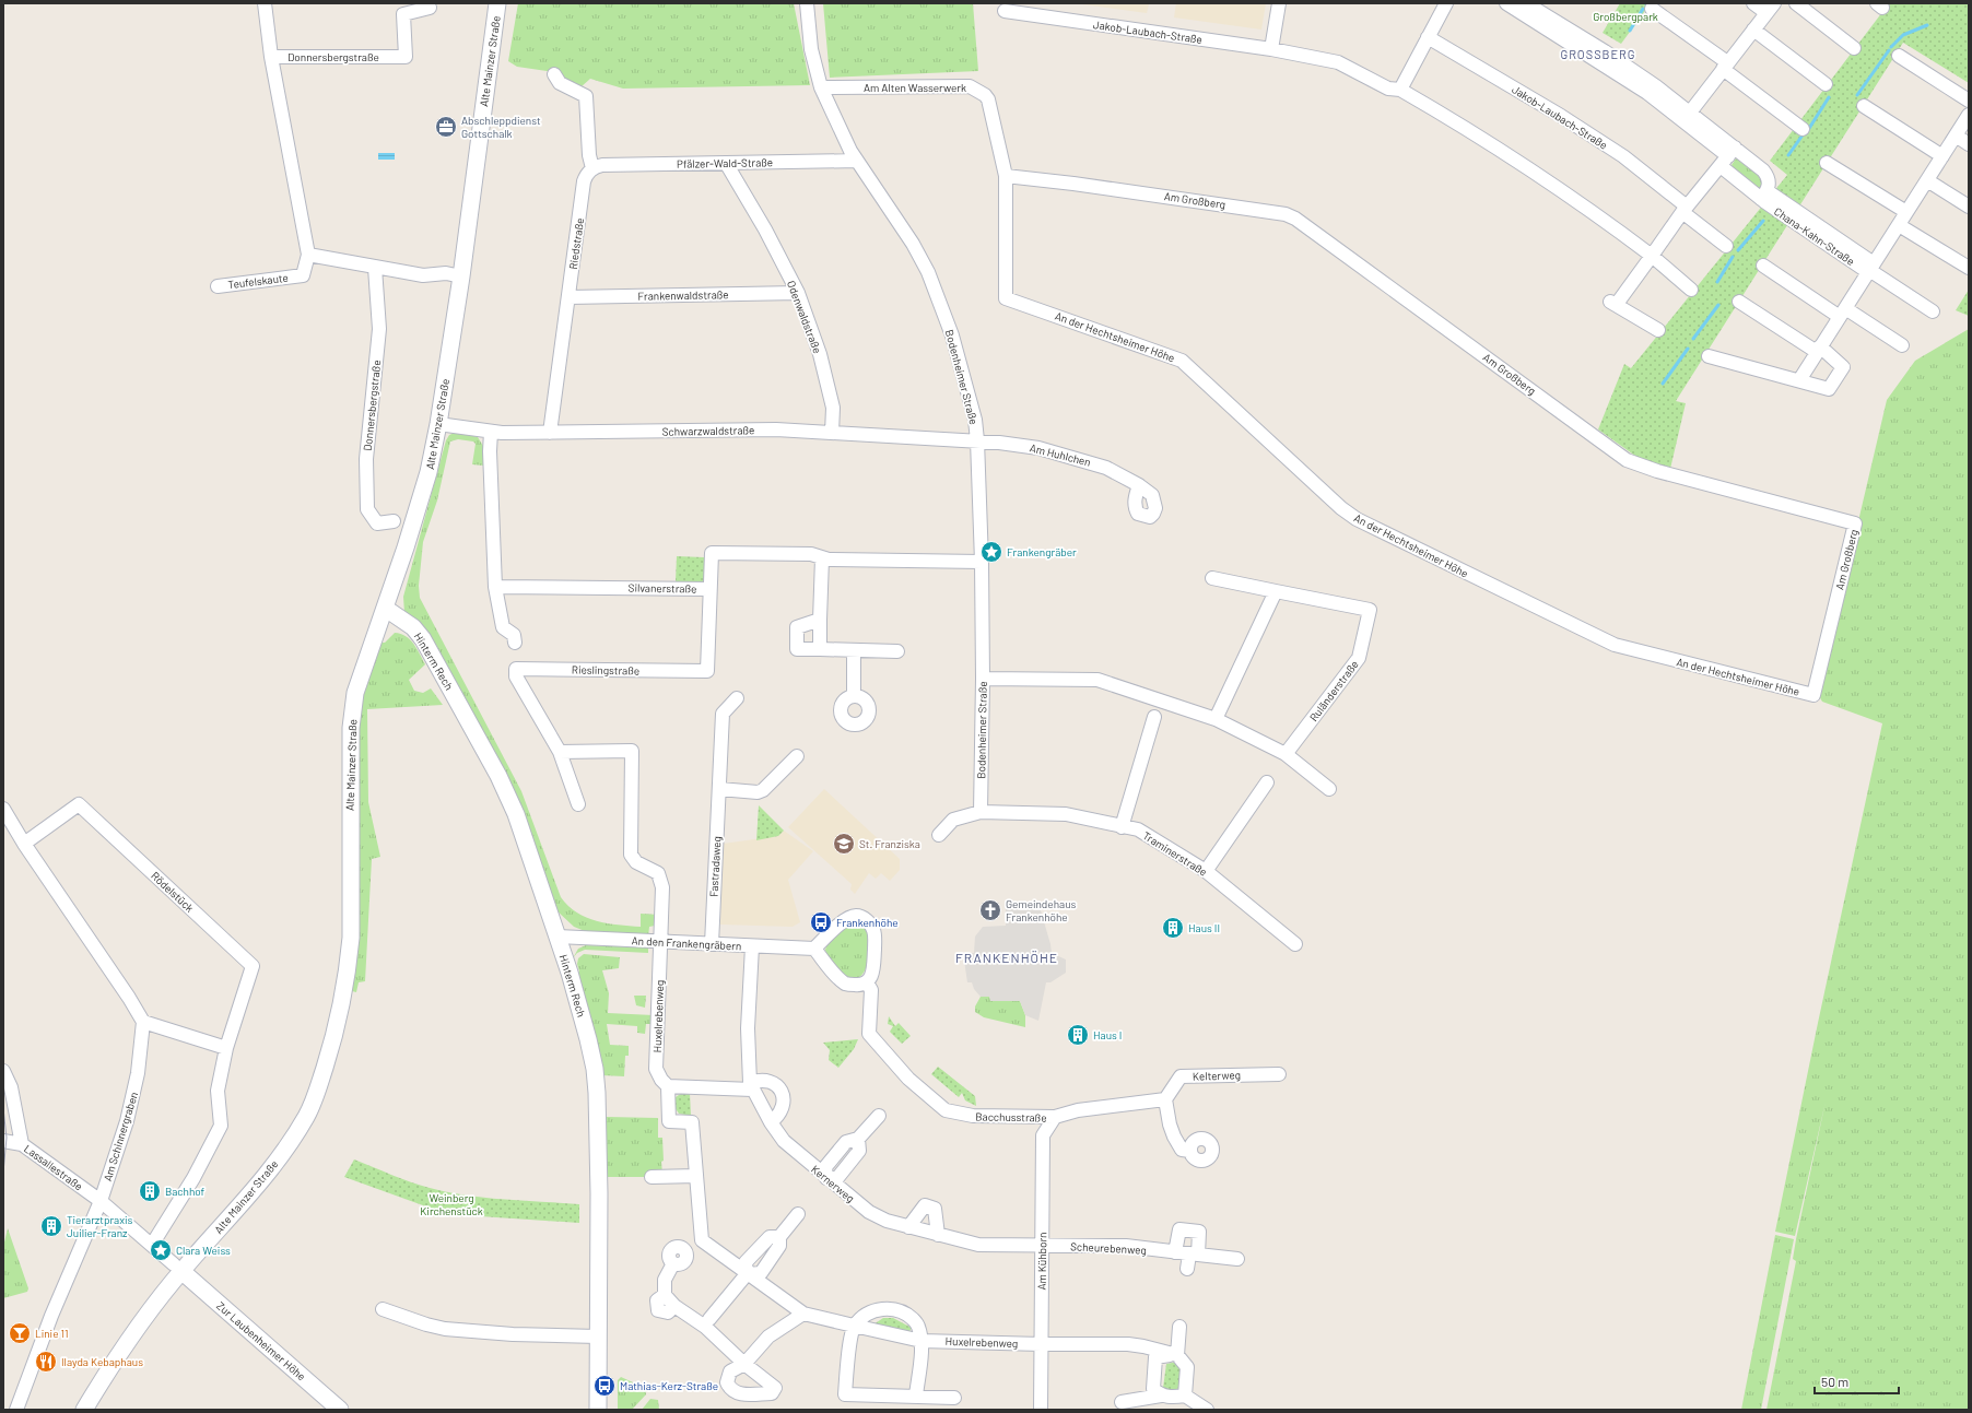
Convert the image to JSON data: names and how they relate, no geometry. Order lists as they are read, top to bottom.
{
  "streets": {
    "street": [
      "Jakob-Laubach-Straße",
      "Donnersbergstraße",
      "Alte Mainzer Straße",
      "Am Alten Wasserwerk",
      "Pfälzer-Wald-Straße",
      "Am Großberg",
      "Chana-Kahn-Straße",
      "Riedstraße",
      "Teufelskaute",
      "Frankenwaldstraße",
      "Odenwaldstraße",
      "An der Hechtsheimer Höhe",
      "Bodenheimer Straße",
      "Schwarzwaldstraße",
      "Am Huhlchen",
      "Silvanerstraße",
      "Hinterm Rech",
      "Rieslingstraße",
      "Ruländerstraße",
      "Traminerstraße",
      "Fastradaweg",
      "Rödelstück",
      "An den Frankengräbern",
      "Huxelrebenweg",
      "Kelterweg",
      "Bacchusstraße",
      "Am Schinnergraben",
      "Lassallestraße",
      "Kernerweg",
      "Scheurebenweg",
      "Am Kühborn",
      "Zur Laubenheimer Höhe"
    ]
  },
  "crossings": [
    ["Donnersbergstraße", "Teufelskaute"],
    ["Alte Mainzer Straße", "Schwarzwaldstraße"],
    ["Alte Mainzer Straße", "Hinterm Rech"],
    ["Alte Mainzer Straße", "Lassallestraße"],
    ["Alte Mainzer Straße", "Zur Laubenheimer Höhe"],
    ["Am Alten Wasserwerk", "Am Großberg"],
    ["Am Alten Wasserwerk", "An der Hechtsheimer Höhe"],
    ["Am Alten Wasserwerk", "Bodenheimer Straße"],
    ["Pfälzer-Wald-Straße", "Riedstraße"],
    ["Pfälzer-Wald-Straße", "Odenwaldstraße"],
    ["Pfälzer-Wald-Straße", "Bodenheimer Straße"],
    ["Am Großberg", "An der Hechtsheimer Höhe"],
    ["Riedstraße", "Frankenwaldstraße"],
    ["Riedstraße", "Schwarzwaldstraße"],
    ["Frankenwaldstraße", "Odenwaldstraße"],
    ["Odenwaldstraße", "Schwarzwaldstraße"],
    ["Bodenheimer Straße", "Schwarzwaldstraße"],
    ["Bodenheimer Straße", "Am Huhlchen"],
    ["Bodenheimer Straße", "Silvanerstraße"],
    ["Bodenheimer Straße", "Traminerstraße"],
    ["Schwarzwaldstraße", "Am Huhlchen"],
    ["Silvanerstraße", "Rieslingstraße"],
    ["Hinterm Rech", "An den Frankengräbern"],
    ["Fastradaweg", "An den Frankengräbern"],
    ["Rödelstück", "Lassallestraße"],
    ["An den Frankengräbern", "Huxelrebenweg"],
    ["An den Frankengräbern", "Bacchusstraße"],
    ["An den Frankengräbern", "Kernerweg"],
    ["Huxelrebenweg", "Am Kühborn"],
    ["Bacchusstraße", "Am Kühborn"],
    ["Am Schinnergraben", "Lassallestraße"],
    ["Lassallestraße", "Zur Laubenheimer Höhe"],
    ["Kernerweg", "Scheurebenweg"],
    ["Kernerweg", "Am Kühborn"],
    ["Scheurebenweg", "Am Kühborn"]
  ],
  "districts": ["GROSSBERG", "FRANKENHÖHE"],
  "parks": ["Großbergpark", "Weinberg Kirchenstück"],
  "places": {
    "office": ["Abschleppdienst Gottschalk"],
    "place": ["Frankengräber", "Clara Weiss"],
    "school or university": ["St. Franziska"],
    "church": ["Gemeindehaus Frankenhöhe"],
    "bus stop": ["Frankenhöhe", "Mathias-Kerz-Straße"],
    "building": [
      "Haus II",
      "Haus I",
      "Bachhof",
      "Tierarztpraxis Juilier-Franz"
    ],
    "bar": ["Linie 11"],
    "restaurant": ["Ilayda Kebaphaus"]
  },
  "scale_bar": "50 m"
}
